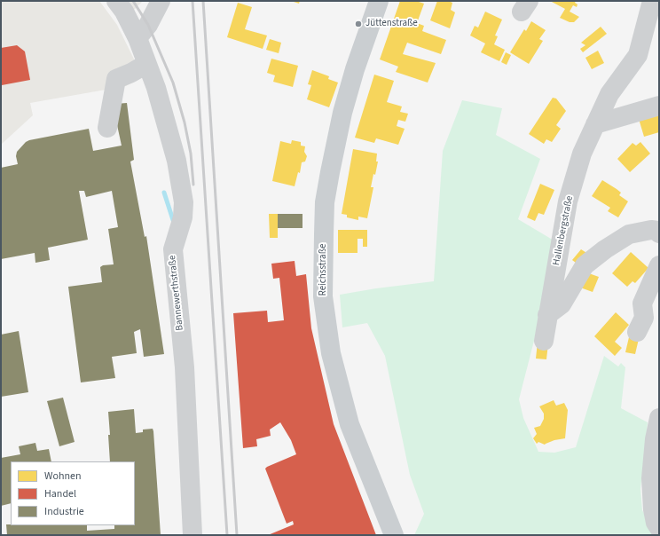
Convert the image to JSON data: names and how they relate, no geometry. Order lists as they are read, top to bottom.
{
  "streets": {
    "main road": ["Reichsstraße"],
    "street": ["Hallenbergstraße", "Bannewerthstraße"]
  },
  "places": ["Jüttenstraße"],
  "legend": ["Wohnen", "Handel", "Industrie"]
}
